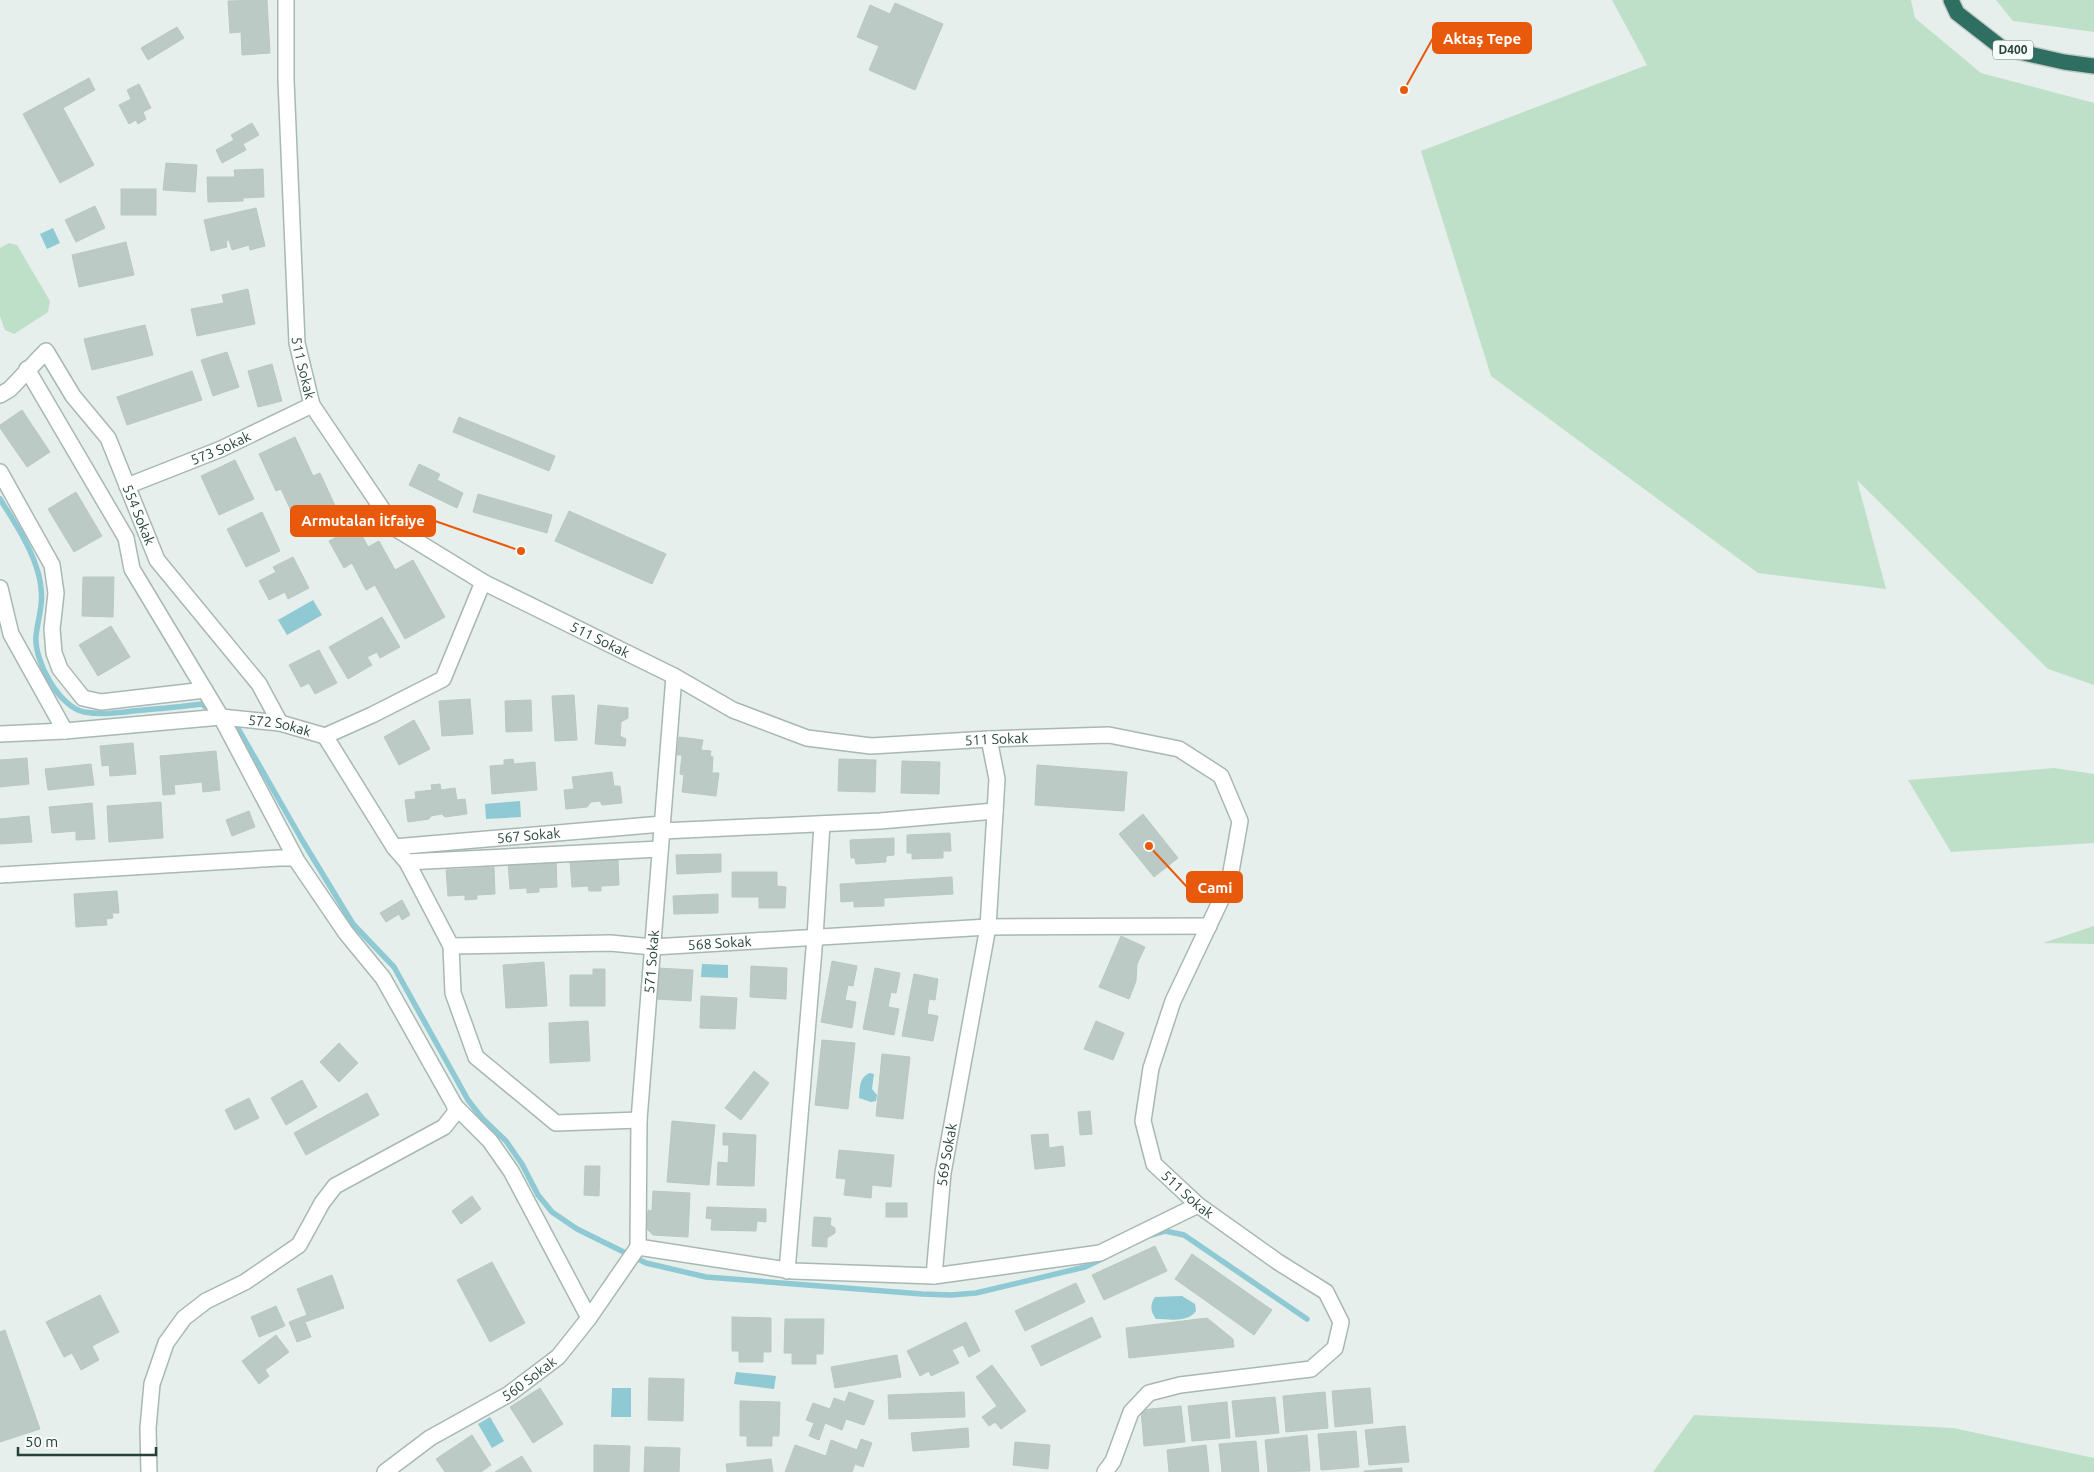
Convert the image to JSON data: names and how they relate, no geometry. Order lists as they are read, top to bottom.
{
  "streets": {
    "highway": ["D400"],
    "street": [
      "511 Sokak",
      "573 Sokak",
      "554 Sokak",
      "572 Sokak",
      "567 Sokak",
      "568 Sokak",
      "571 Sokak",
      "569 Sokak",
      "560 Sokak"
    ]
  },
  "crossings": [
    ["511 Sokak", "573 Sokak"],
    ["511 Sokak", "572 Sokak"],
    ["511 Sokak", "568 Sokak"],
    ["511 Sokak", "571 Sokak"],
    ["511 Sokak", "569 Sokak"],
    ["573 Sokak", "554 Sokak"],
    ["554 Sokak", "572 Sokak"],
    ["567 Sokak", "571 Sokak"],
    ["567 Sokak", "569 Sokak"],
    ["568 Sokak", "571 Sokak"],
    ["568 Sokak", "569 Sokak"],
    ["571 Sokak", "560 Sokak"]
  ],
  "places": ["Aktaş Tepe", "Armutalan İtfaiye", "Cami"],
  "scale_bar": "50 m"
}
